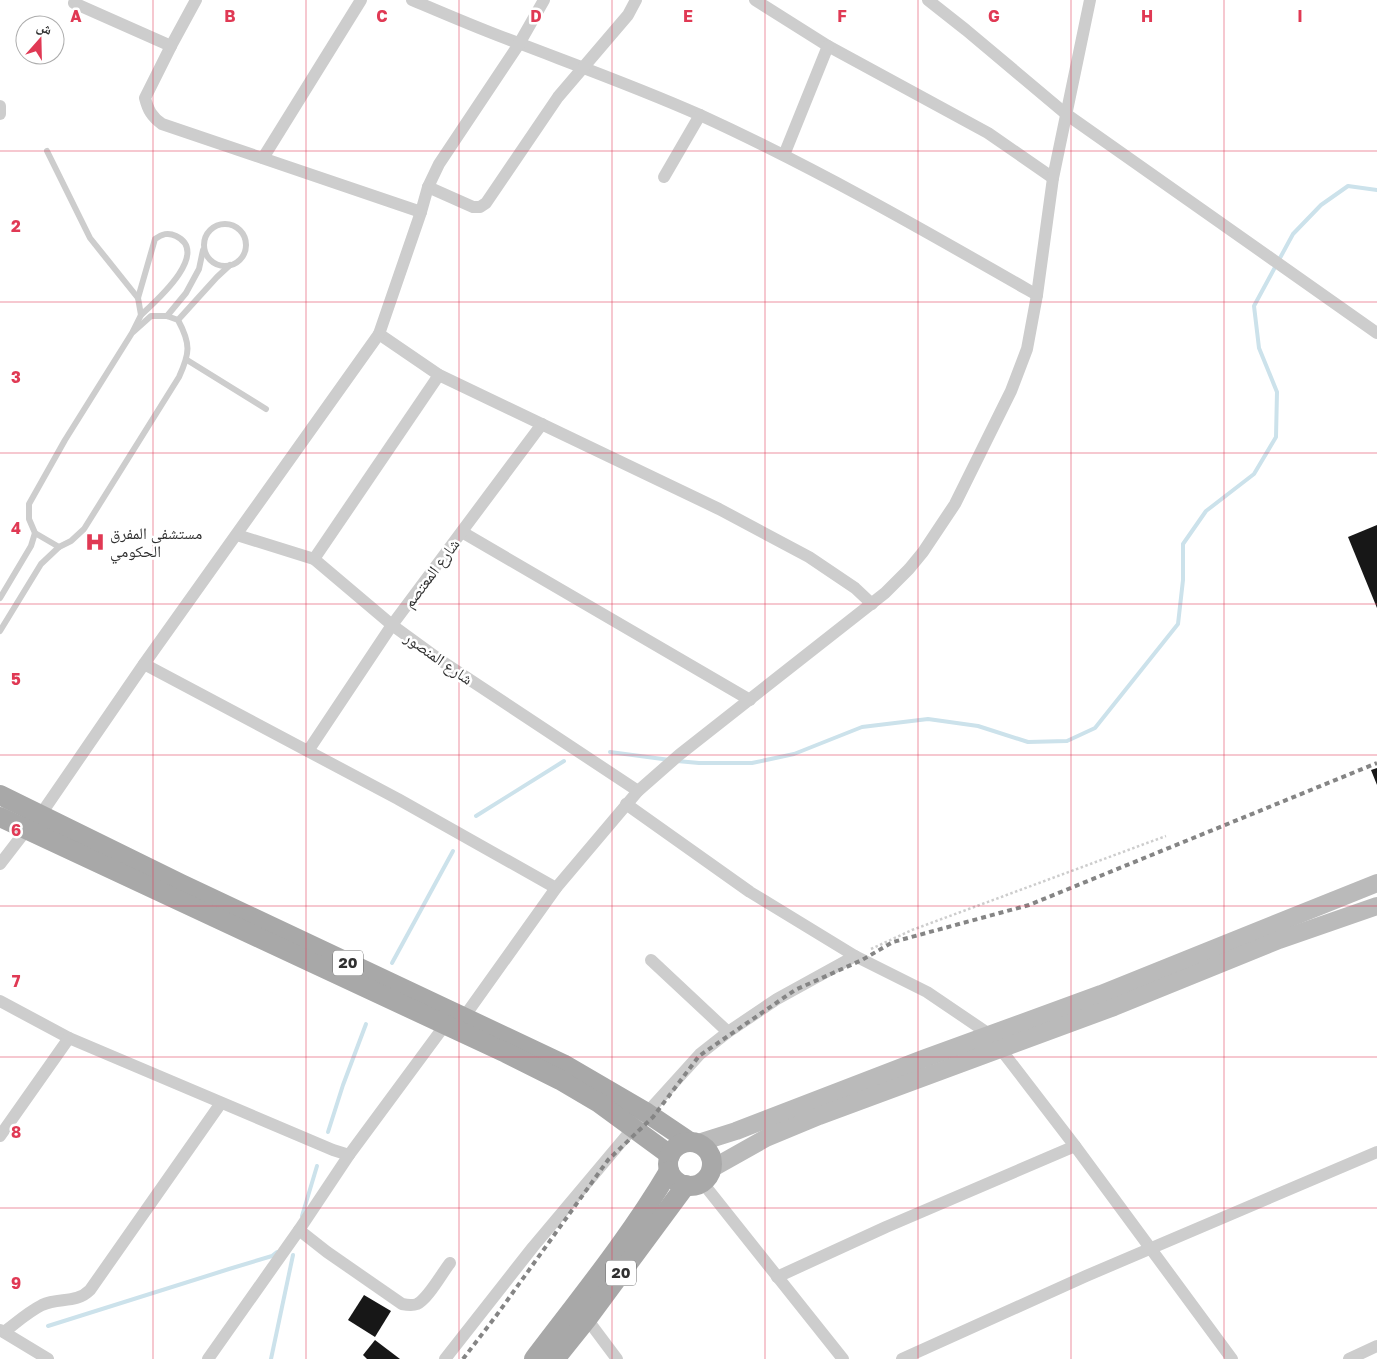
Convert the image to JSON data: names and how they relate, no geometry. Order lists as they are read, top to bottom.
{
  "streets": {
    "main road": ["20"],
    "street": ["شارع المعتصم", "شارع المنصور"]
  },
  "crossings": [
    ["شارع المعتصم", "شارع المنصور"]
  ],
  "places": {
    "hospital": ["مستشفى المفرق الحكومي"]
  },
  "north": "top",
  "grid": {
    "columns": [
      "A",
      "B",
      "C",
      "D",
      "E",
      "F",
      "G",
      "H",
      "I"
    ],
    "rows": [
      "2",
      "3",
      "4",
      "5",
      "6",
      "7",
      "8",
      "9"
    ]
  }
}
